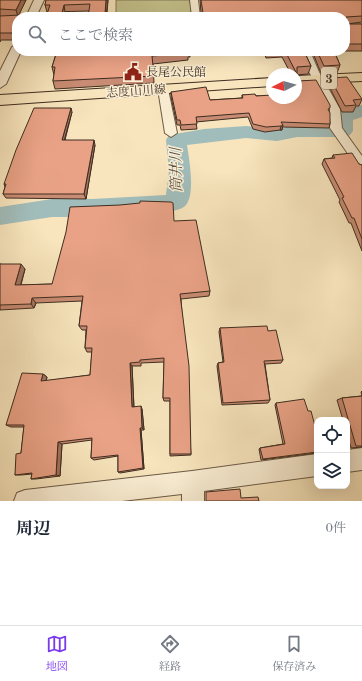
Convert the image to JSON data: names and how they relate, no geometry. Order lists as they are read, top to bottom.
{
  "streets": {
    "main road": ["3", "志度山川線"]
  },
  "water": ["筒井川"],
  "places": {
    "public building": ["長尾公民館"]
  },
  "north": "left",
  "page": {
    "search": "ここで検索",
    "heading": ["周辺", "0件"],
    "nav": ["地図", "経路", "保存済み"]
  }
}
